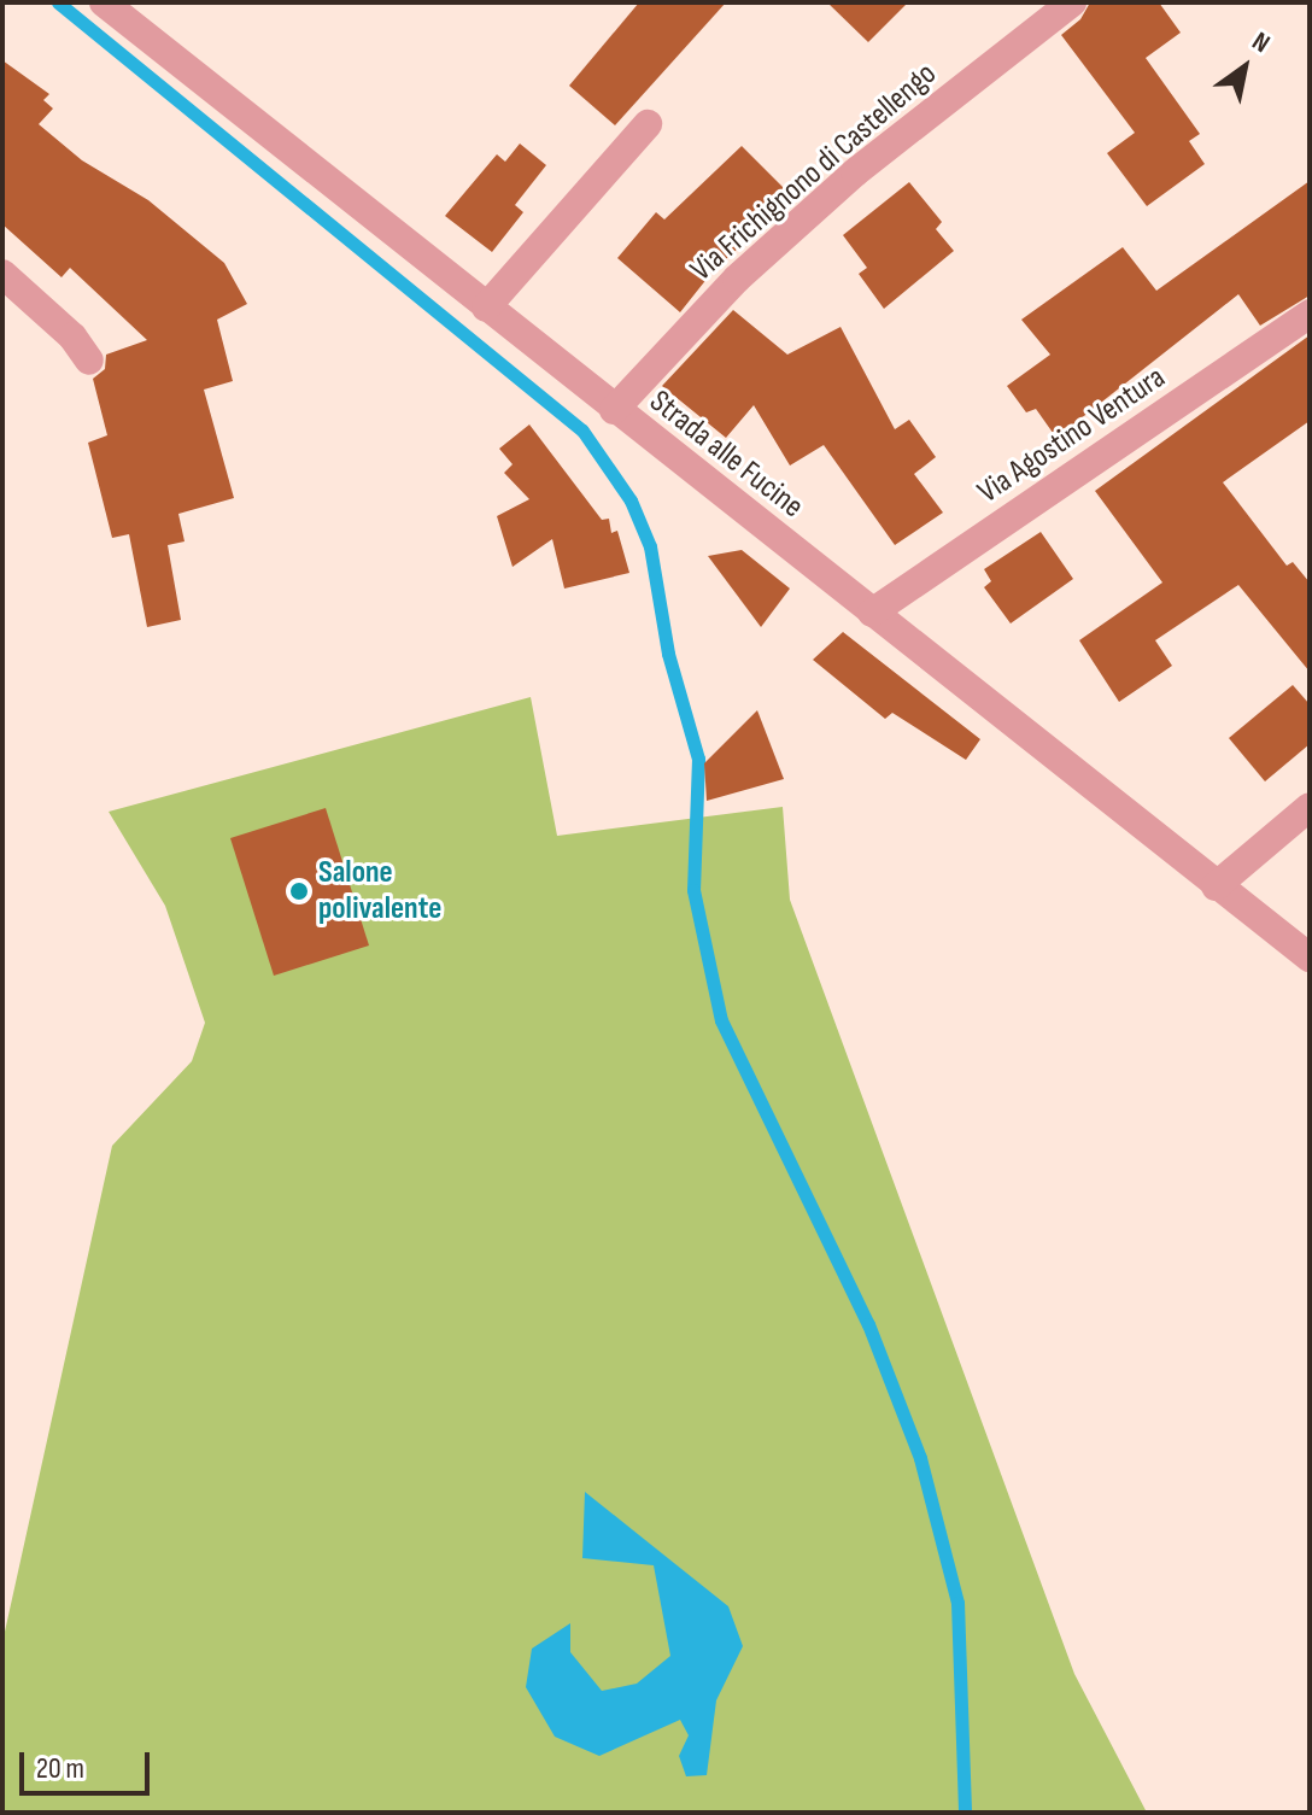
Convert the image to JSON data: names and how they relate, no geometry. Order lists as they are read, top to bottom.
{
  "streets": {
    "street": ["Via Frichignono di Castellengo", "Via Agostino Ventura", "Strada alle Fucine"]
  },
  "crossings": [
    ["Via Frichignono di Castellengo", "Strada alle Fucine"],
    ["Via Agostino Ventura", "Strada alle Fucine"]
  ],
  "places": ["Salone polivalente"],
  "scale_bar": "20 m",
  "north": "top right"
}
